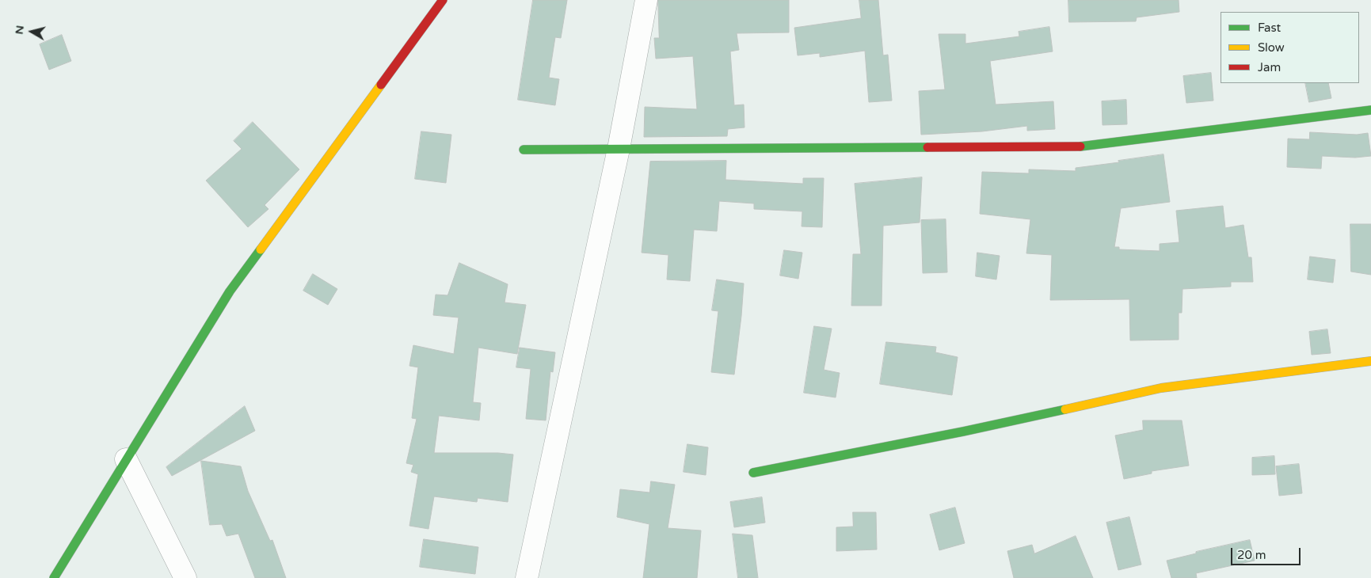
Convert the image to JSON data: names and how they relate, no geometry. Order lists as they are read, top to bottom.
{
  "legend": ["Fast", "Slow", "Jam"],
  "scale_bar": "20 m",
  "north": "left"
}
